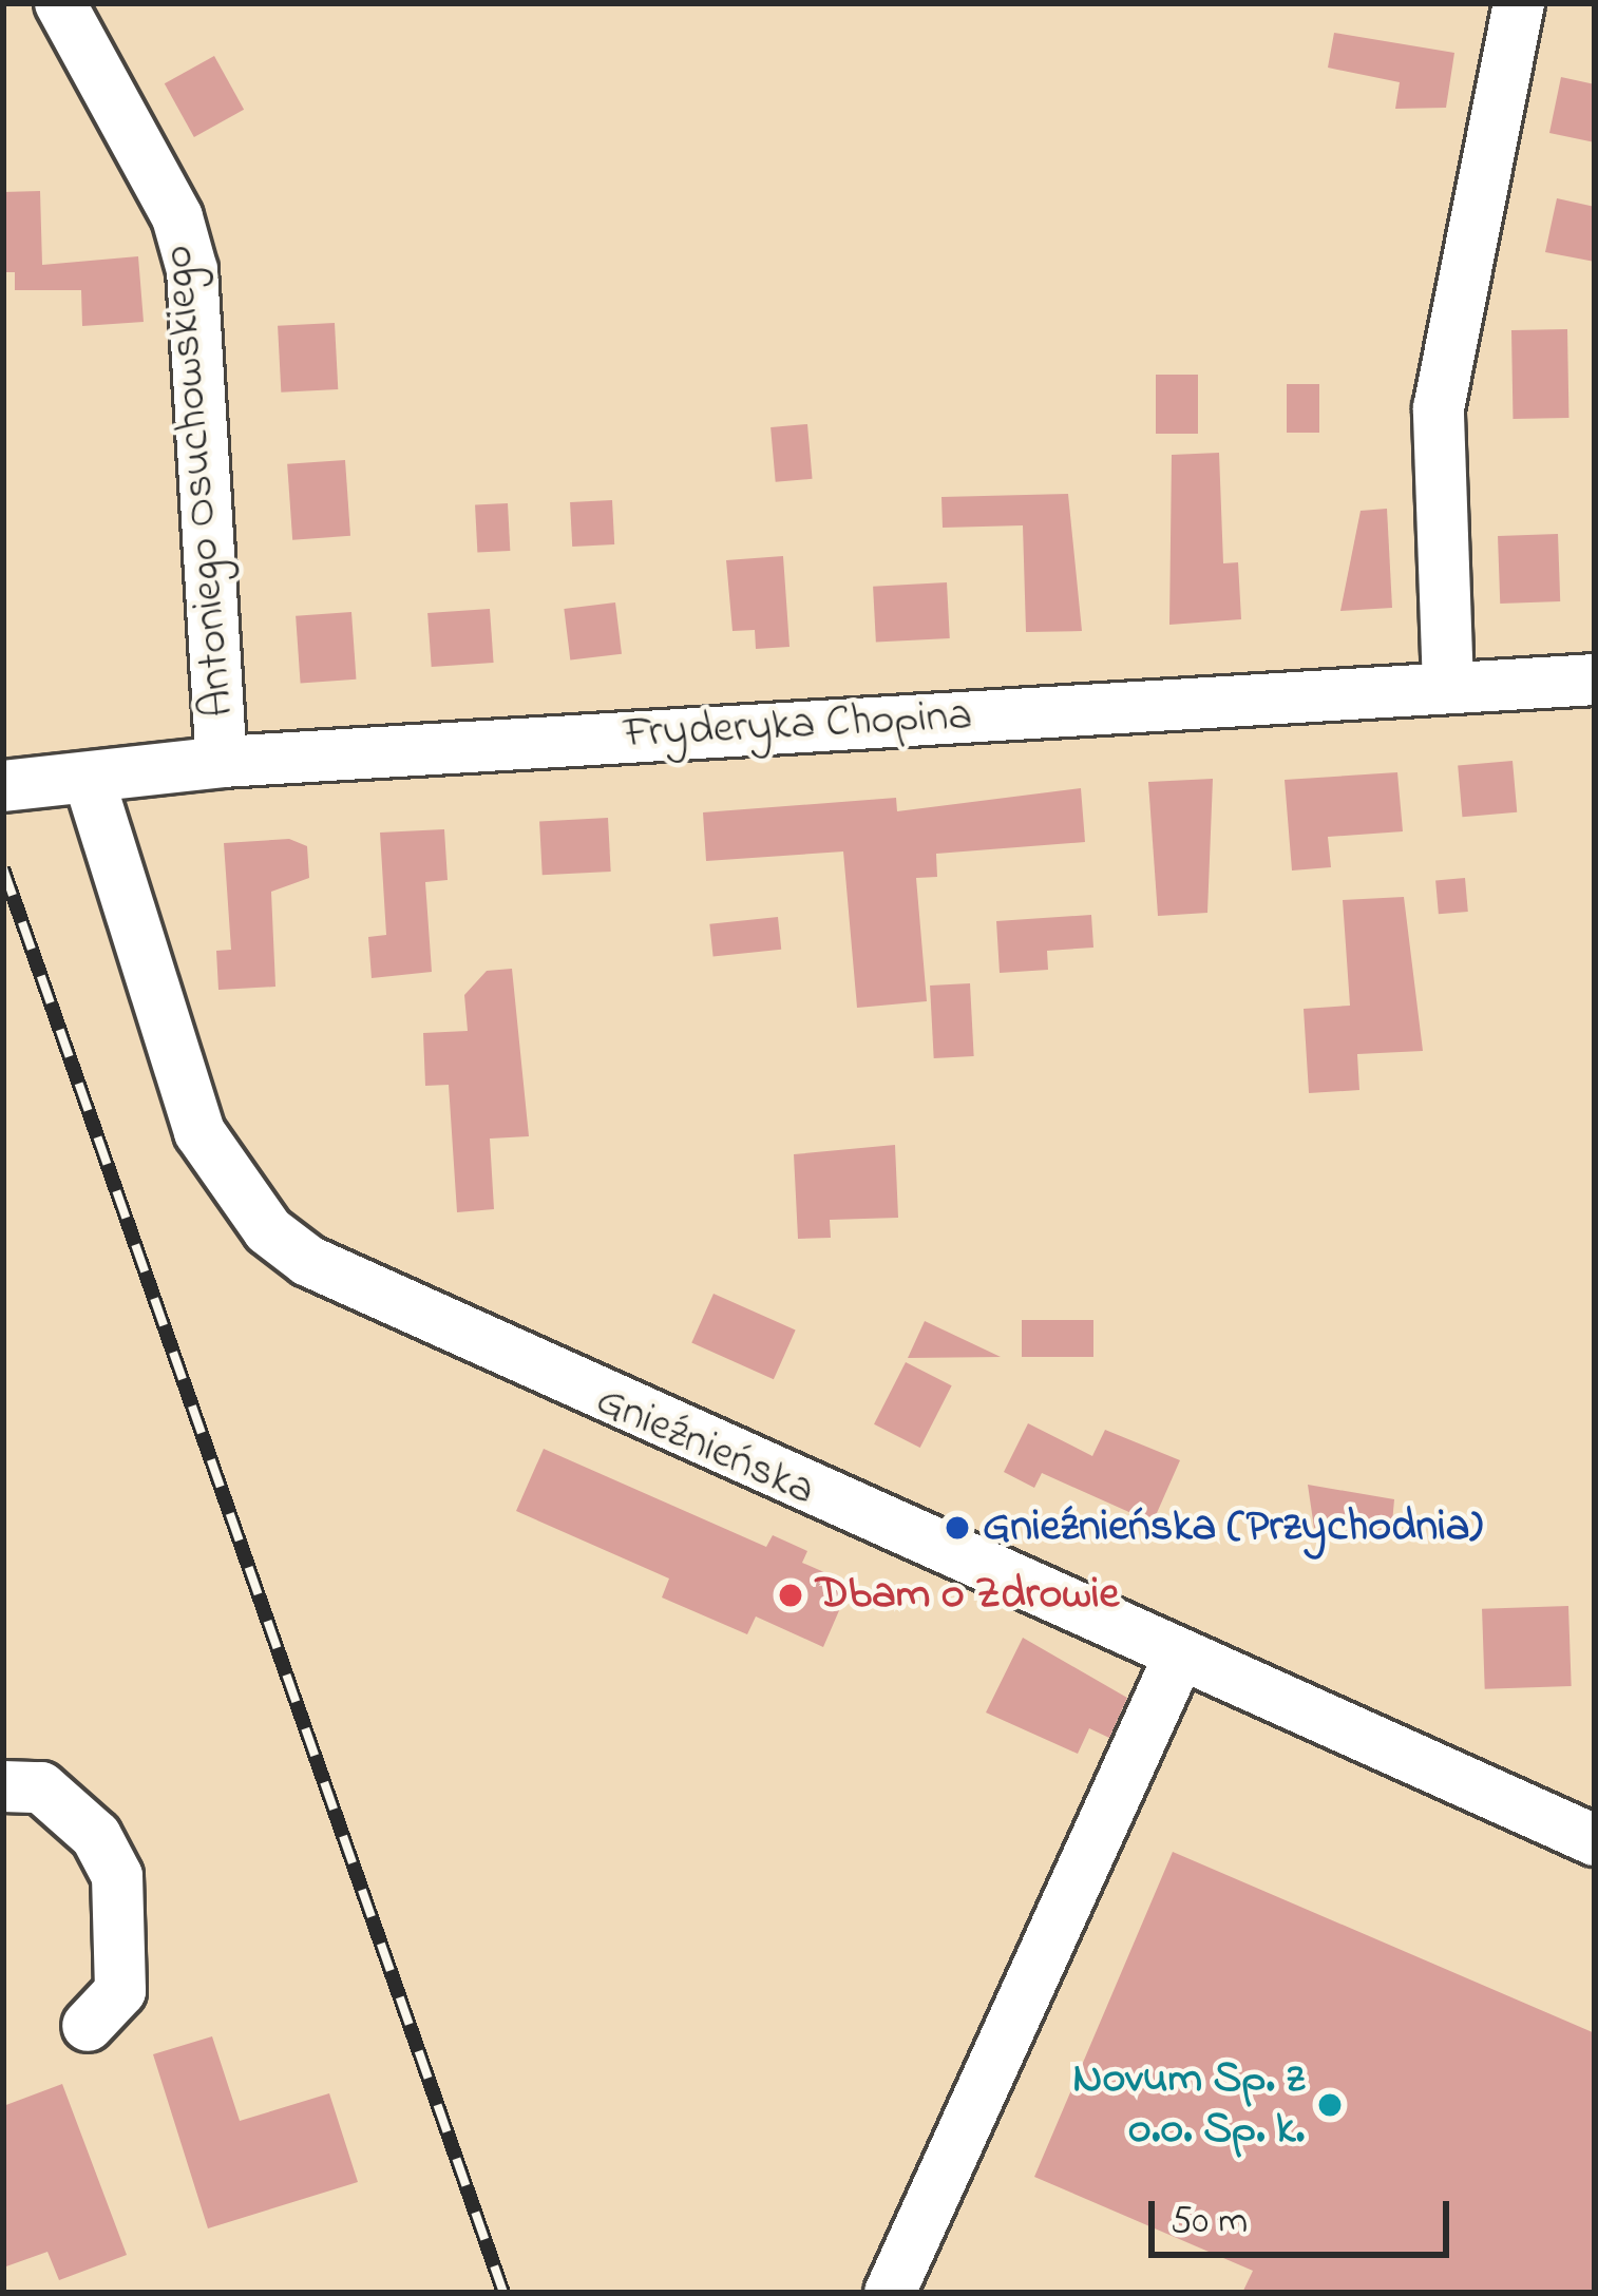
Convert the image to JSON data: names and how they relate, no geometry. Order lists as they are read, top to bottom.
{
  "streets": {
    "street": ["Antoniego Osuchowskiego", "Fryderyka Chopina", "Gnieźnieńska"]
  },
  "crossings": [
    ["Antoniego Osuchowskiego", "Fryderyka Chopina"],
    ["Fryderyka Chopina", "Gnieźnieńska"]
  ],
  "places": ["Gnieźnieńska (Przychodnia)", "Dbam o Zdrowie", "Novum Sp. z o.o. Sp. k."],
  "scale_bar": "50 m"
}
